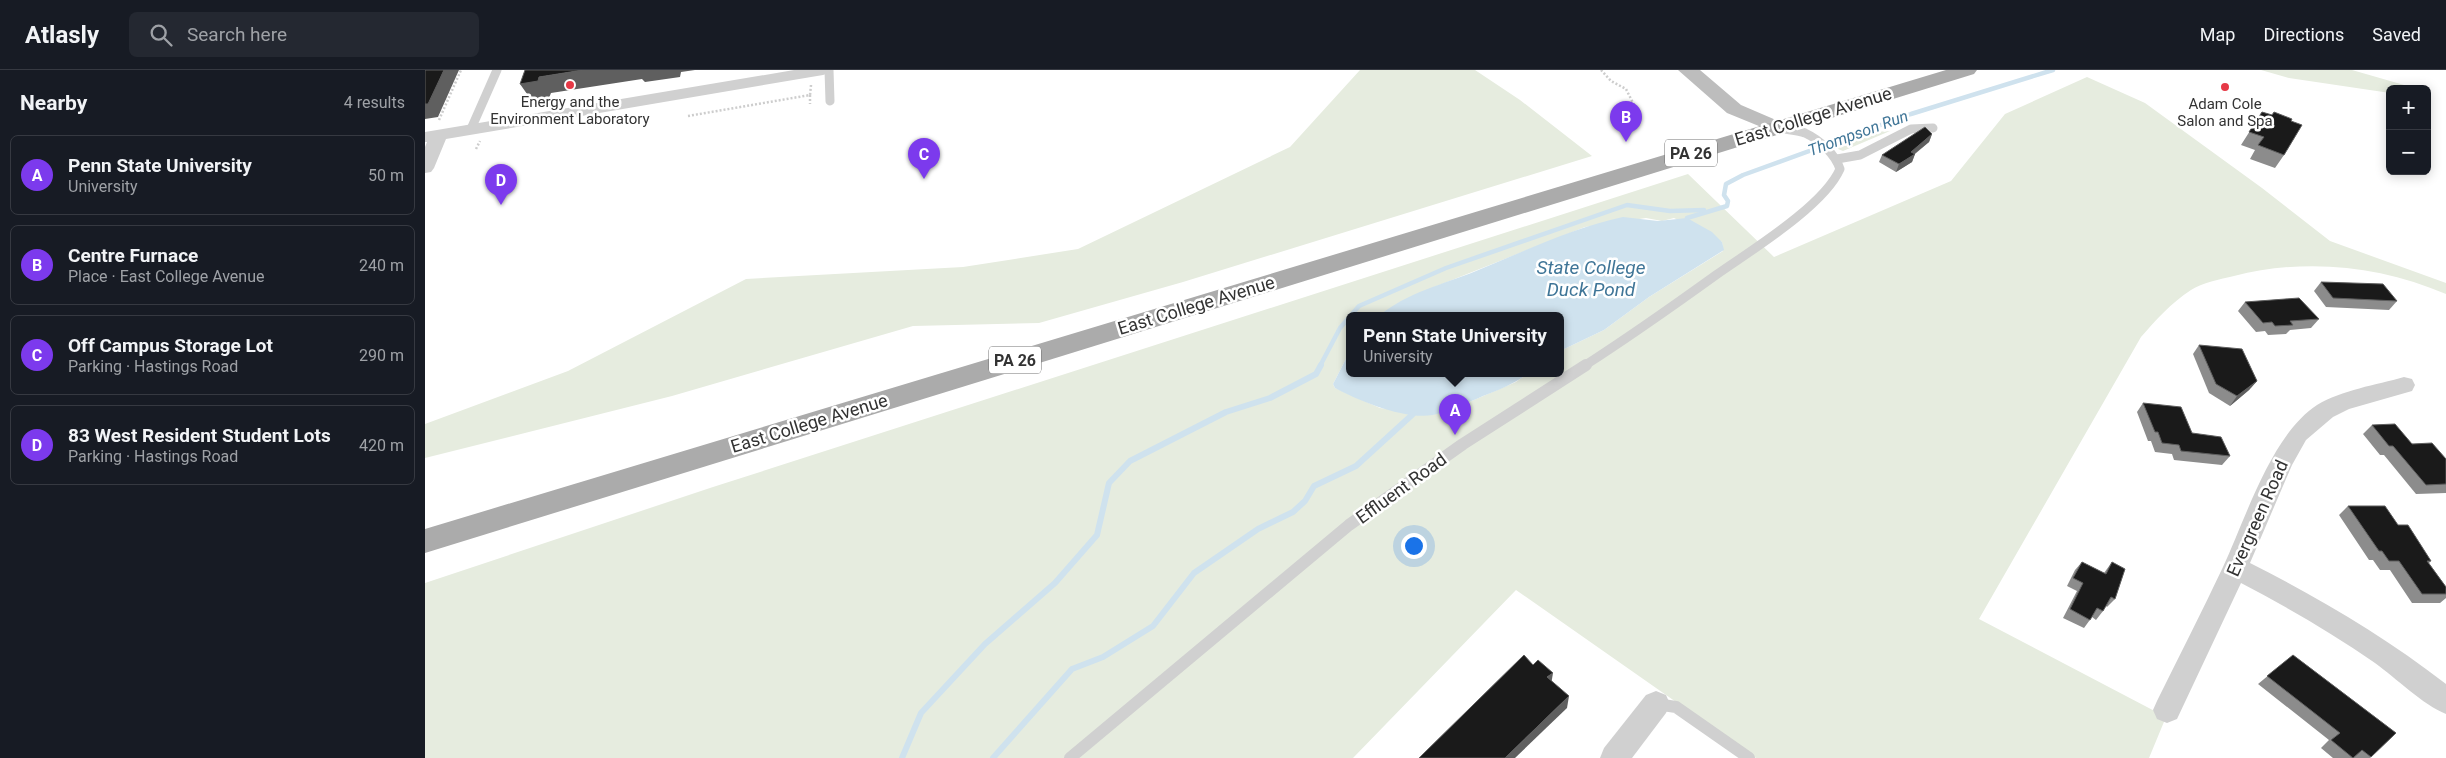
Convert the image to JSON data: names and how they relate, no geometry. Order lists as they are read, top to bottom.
{
  "streets": {
    "main road": ["East College Avenue", "PA 26"],
    "street": ["Evergreen Road"],
    "lane": ["Effluent Road"]
  },
  "water": ["Thompson Run", "State College Duck Pond"],
  "places": ["Energy and the Environment Laboratory", "Adam Cole Salon and Spa"],
  "page": {
    "header": "Atlasly",
    "search": "Search here",
    "nav": ["Map", "Directions", "Saved"],
    "heading": ["Nearby", "4 results"],
    "map_buttons": ["+", "−"],
    "pins": [
      "B",
      "C",
      "D",
      "A"
    ],
    "list": [
      {
        "mark": "A",
        "name": "Penn State University",
        "note": "University",
        "value": "50 m"
      },
      {
        "mark": "B",
        "name": "Centre Furnace",
        "note": "Place · East College Avenue",
        "value": "240 m"
      },
      {
        "mark": "C",
        "name": "Off Campus Storage Lot",
        "note": "Parking · Hastings Road",
        "value": "290 m"
      },
      {
        "mark": "D",
        "name": "83 West Resident Student Lots",
        "note": "Parking · Hastings Road",
        "value": "420 m"
      }
    ],
    "popup": ["Penn State University", "University"]
  }
}
